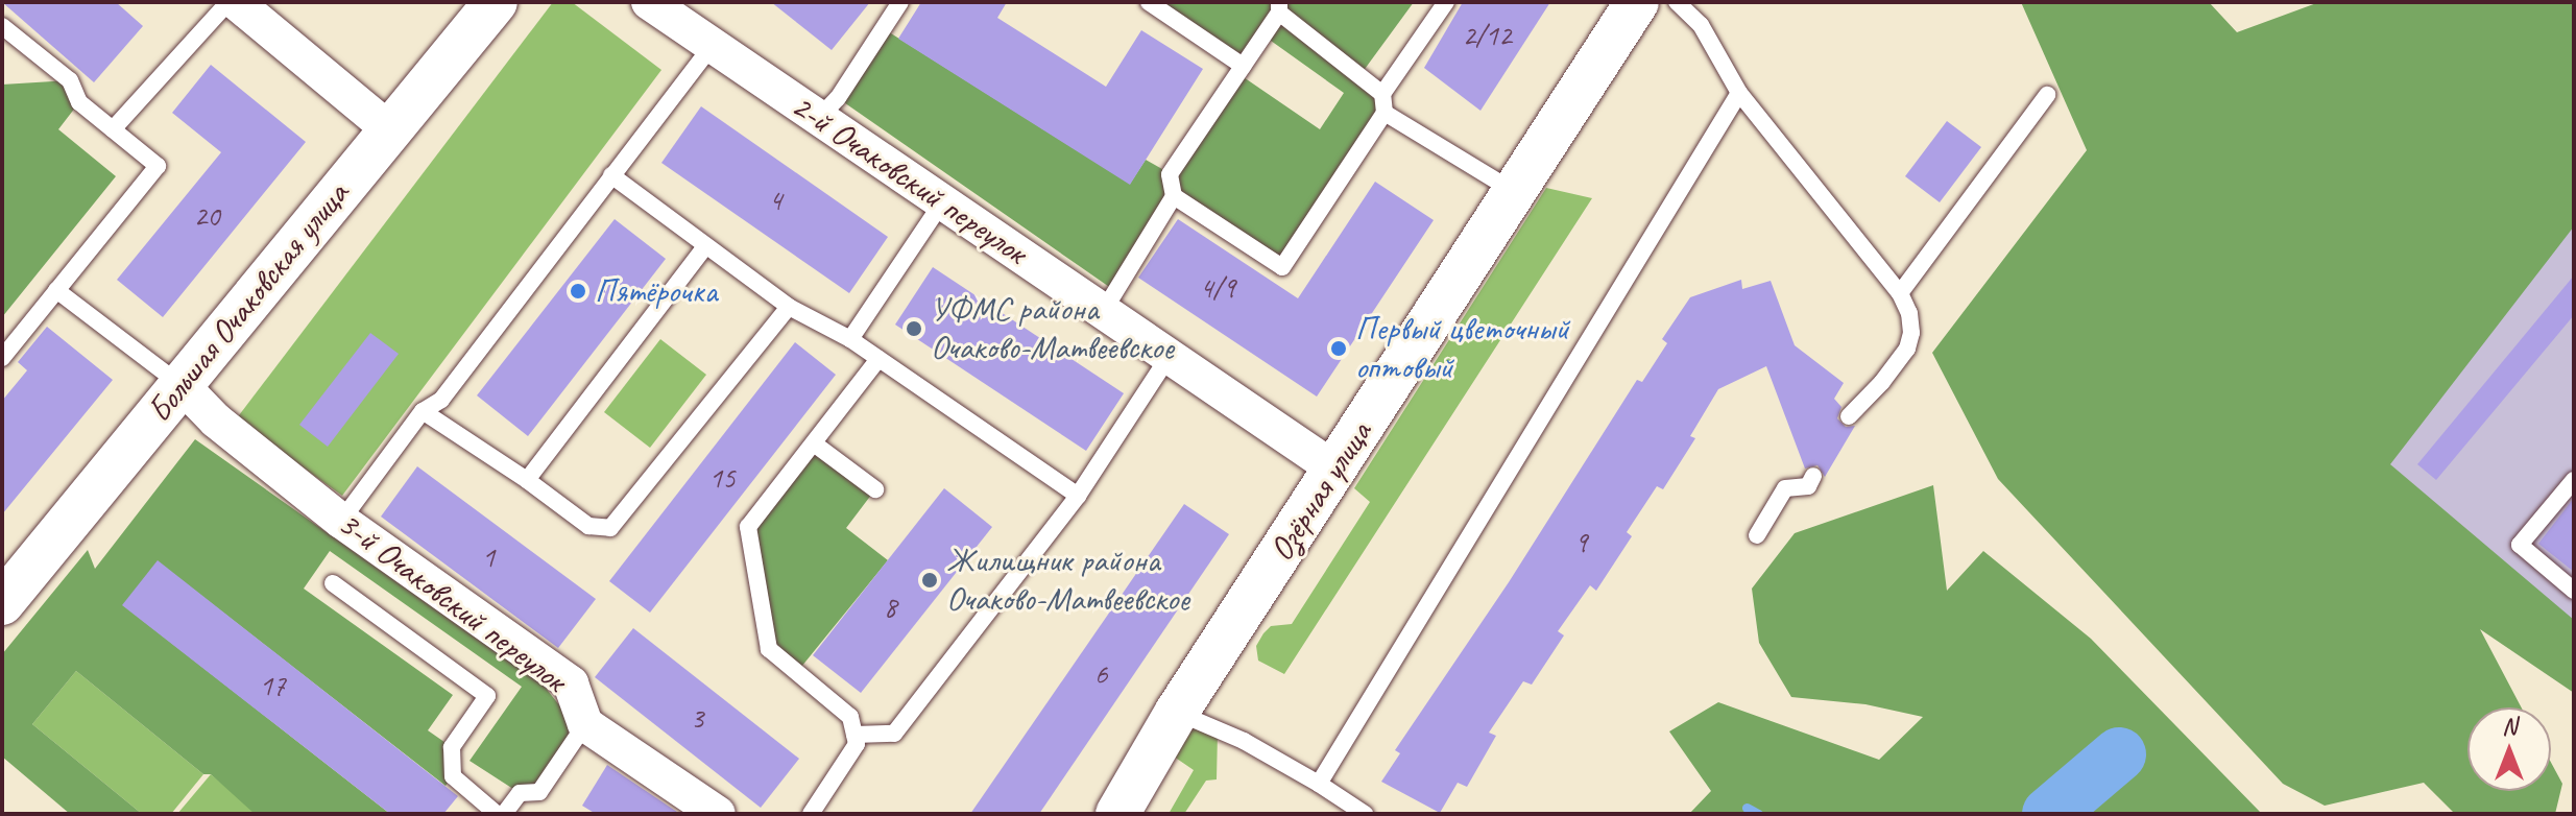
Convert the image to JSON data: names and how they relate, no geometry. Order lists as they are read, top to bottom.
{
  "streets": {
    "street": [
      "2-й Очаковский переулок",
      "Большая Очаковская улица",
      "Озёрная улица",
      "3-й Очаковский переулок"
    ]
  },
  "crossings": [
    ["2-й Очаковский переулок", "Озёрная улица"],
    ["Большая Очаковская улица", "3-й Очаковский переулок"]
  ],
  "places": [
    "Пятёрочка",
    "УФМС района Очаково-Матвеевское",
    "Первый цветочный оптовый",
    "Жилищник района Очаково-Матвеевское"
  ],
  "house_numbers": [
    "2/12",
    "4",
    "20",
    "4/9",
    "15",
    "9",
    "1",
    "8",
    "6",
    "17",
    "3"
  ],
  "north": "top"
}
